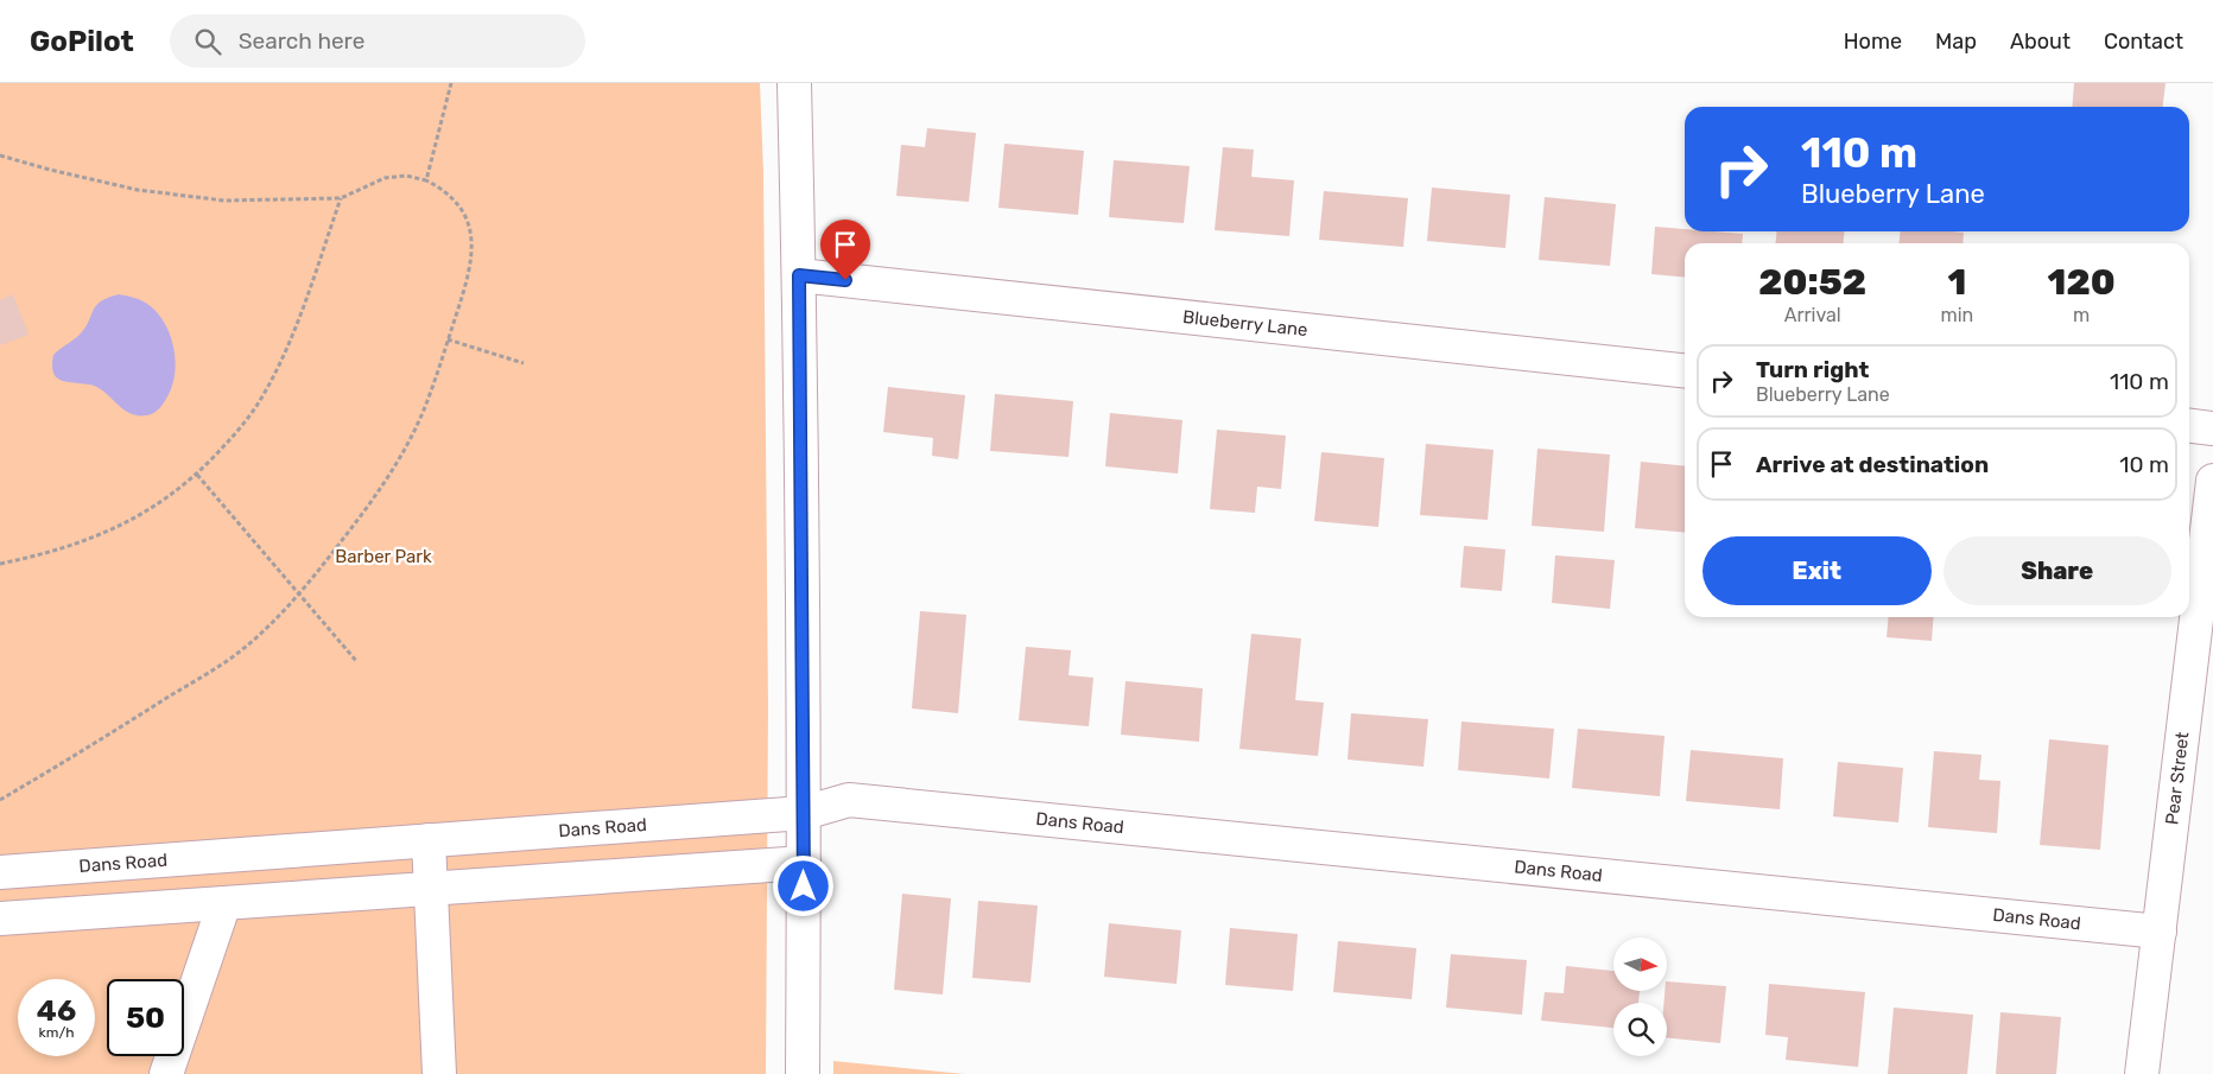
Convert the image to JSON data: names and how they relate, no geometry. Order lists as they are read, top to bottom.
{
  "streets": {
    "street": ["Blueberry Lane", "Pear Street", "Dans Road"]
  },
  "crossings": [
    ["Pear Street", "Dans Road"]
  ],
  "parks": ["Barber Park"],
  "north": "right",
  "page": {
    "header": "GoPilot",
    "search": "Search here",
    "nav": [
      "Home",
      "Map",
      "About",
      "Contact"
    ],
    "turn": ["110 m", "Blueberry Lane"],
    "eta": [
      "20:52",
      "Arrival",
      "1",
      "min",
      "120",
      "m"
    ],
    "list": [
      {
        "name": "Turn right",
        "note": "Blueberry Lane",
        "value": "110 m"
      },
      {
        "name": "Arrive at destination",
        "value": "10 m"
      }
    ],
    "buttons": ["Exit", "Share"],
    "speed": "46 km/h",
    "limit": "50"
  }
}
